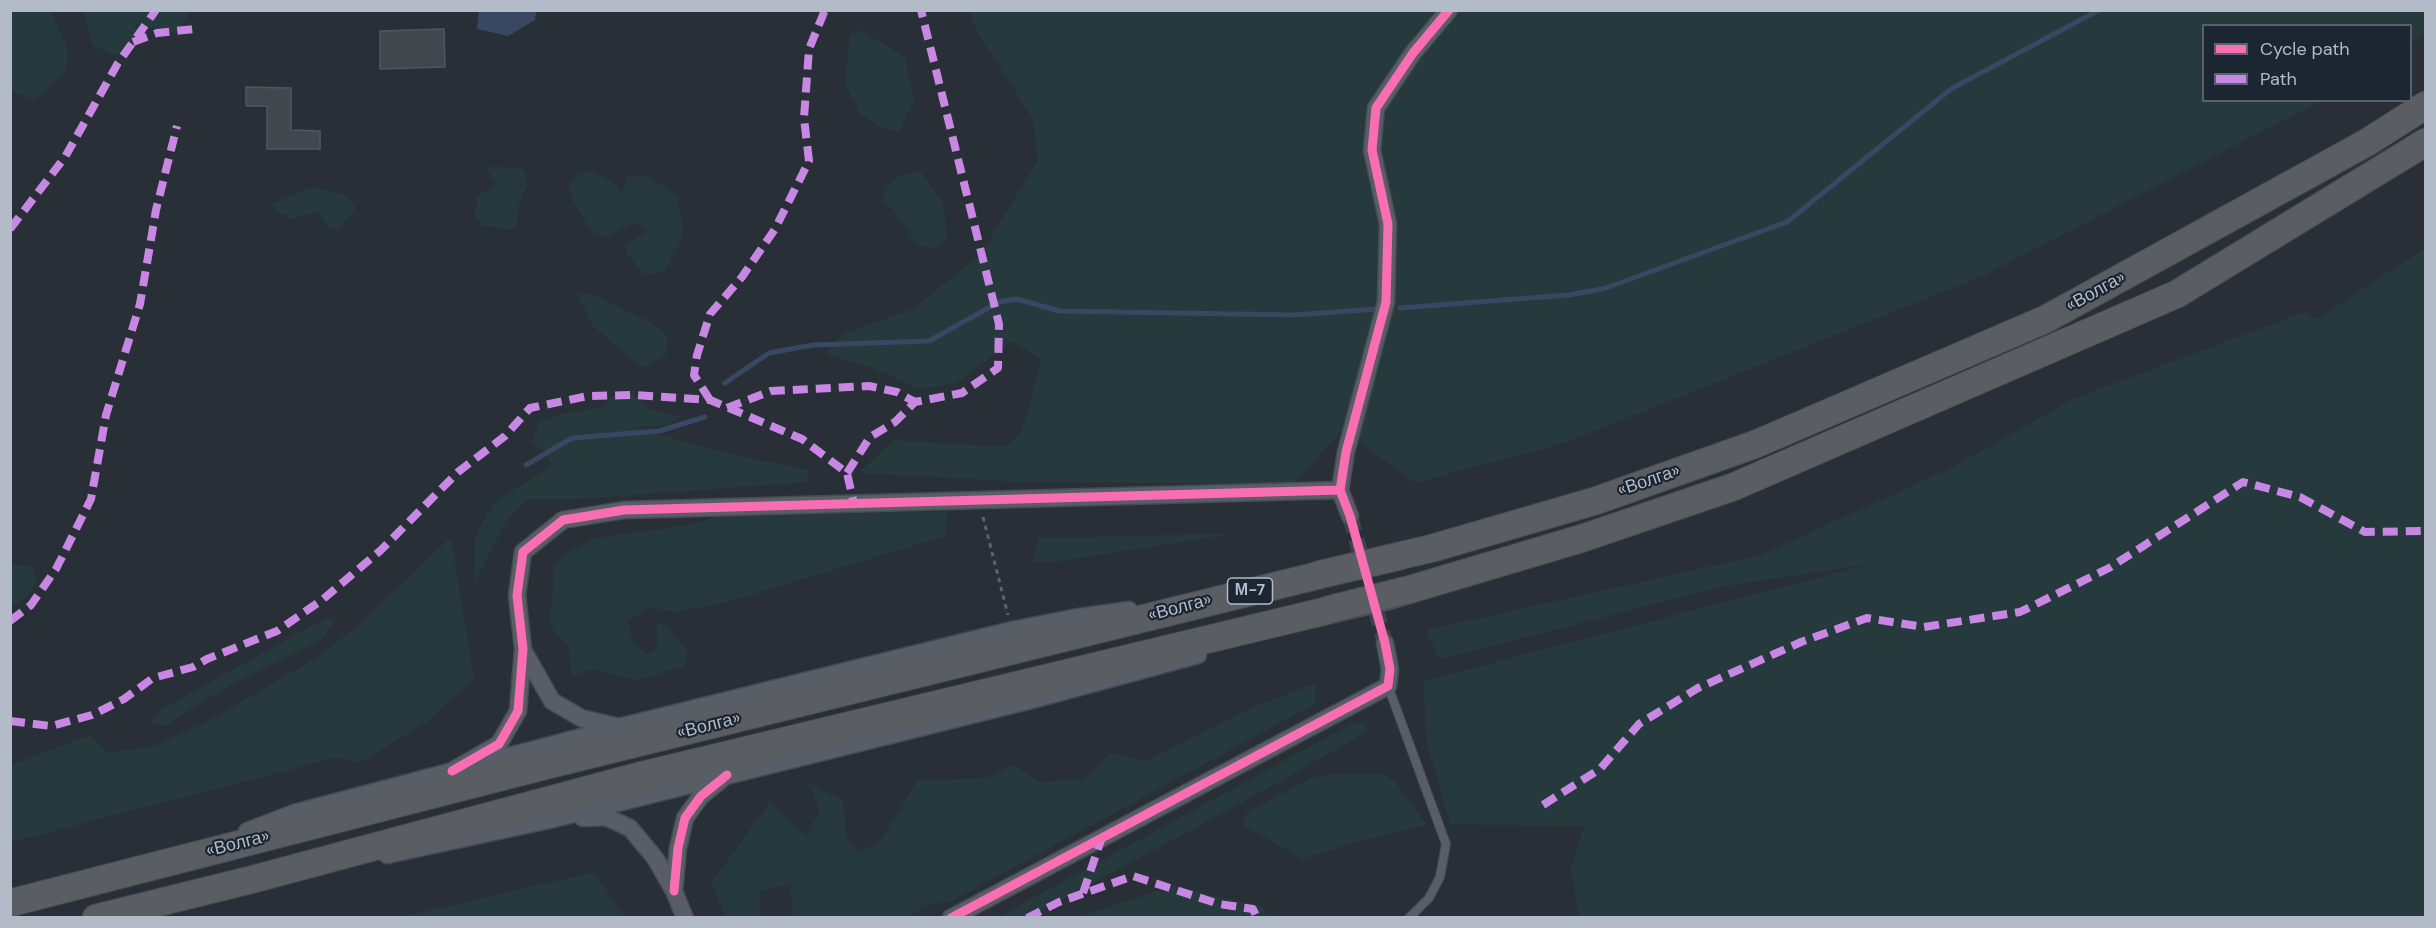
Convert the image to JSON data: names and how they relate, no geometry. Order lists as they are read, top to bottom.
{
  "streets": {
    "highway": ["«Волга»", "М-7"]
  },
  "legend": ["Cycle path", "Path"]
}
